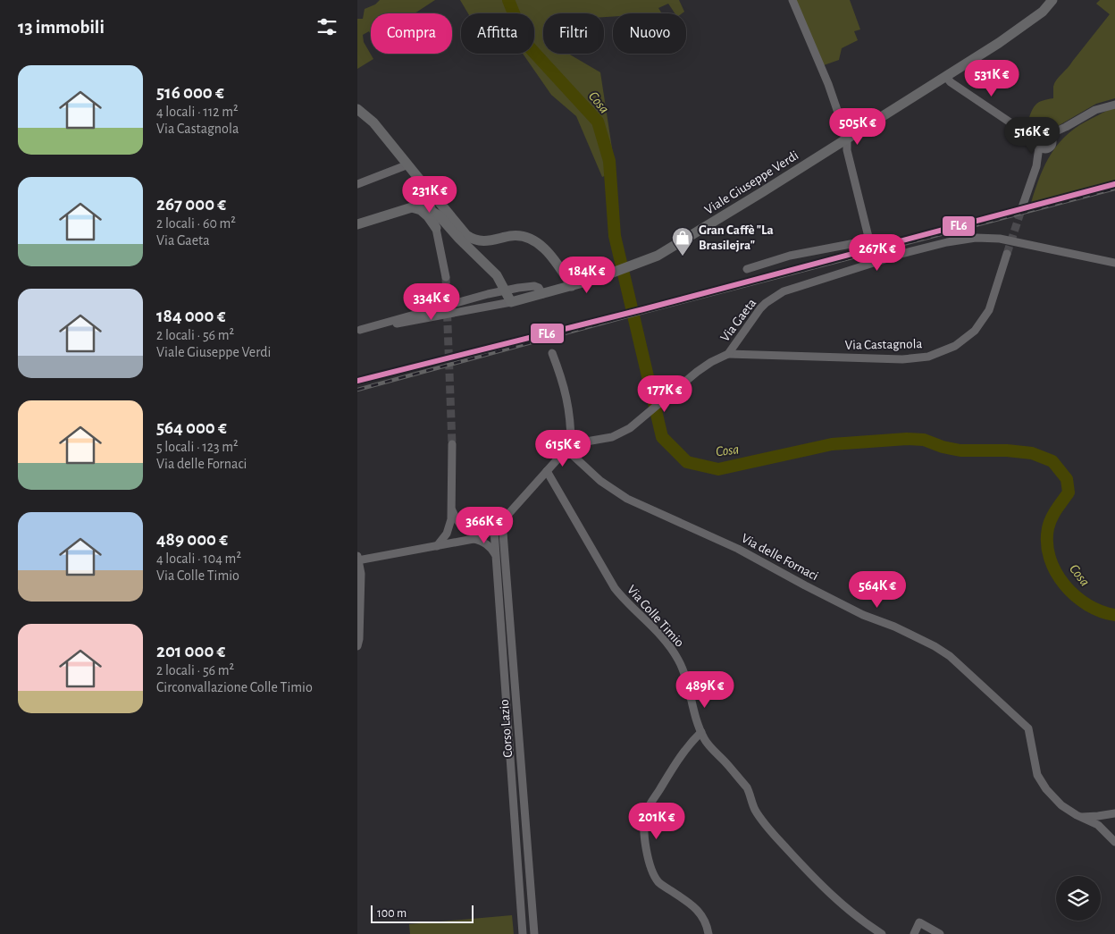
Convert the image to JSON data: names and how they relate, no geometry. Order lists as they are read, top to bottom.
{
  "streets": {
    "main road": ["Viale Giuseppe Verdi"],
    "street": [
      "Via Gaeta",
      "Via Castagnola",
      "Via delle Fornaci",
      "Via Colle Timio",
      "Corso Lazio"
    ]
  },
  "crossings": [
    ["Via Gaeta", "Via Castagnola"],
    ["Via Gaeta", "Via delle Fornaci"]
  ],
  "water": ["Cosa"],
  "places": {
    "shop": ["Gran Caffè \"La Brasilejra\""]
  },
  "lines": ["transit line FL6"],
  "scale_bar": "100 m",
  "page": {
    "heading": "13 immobili",
    "chip": [
      "Compra",
      "Affitta",
      "Filtri",
      "Nuovo"
    ],
    "list": [
      {
        "name": "516 000 €",
        "note": "4 locali · 112 m² · Via Castagnola"
      },
      {
        "name": "267 000 €",
        "note": "2 locali · 60 m² · Via Gaeta"
      },
      {
        "name": "184 000 €",
        "note": "2 locali · 56 m² · Viale Giuseppe Verdi"
      },
      {
        "name": "564 000 €",
        "note": "5 locali · 123 m² · Via delle Fornaci"
      },
      {
        "name": "489 000 €",
        "note": "4 locali · 104 m² · Via Colle Timio"
      },
      {
        "name": "201 000 €",
        "note": "2 locali · 56 m² · Circonvallazione Colle Timio"
      }
    ],
    "price": [
      "531K €",
      "505K €",
      "516K €",
      "231K €",
      "267K €",
      "184K €",
      "334K €",
      "177K €",
      "615K €",
      "366K €",
      "564K €",
      "489K €",
      "201K €"
    ],
    "scale": "100 m"
  }
}
